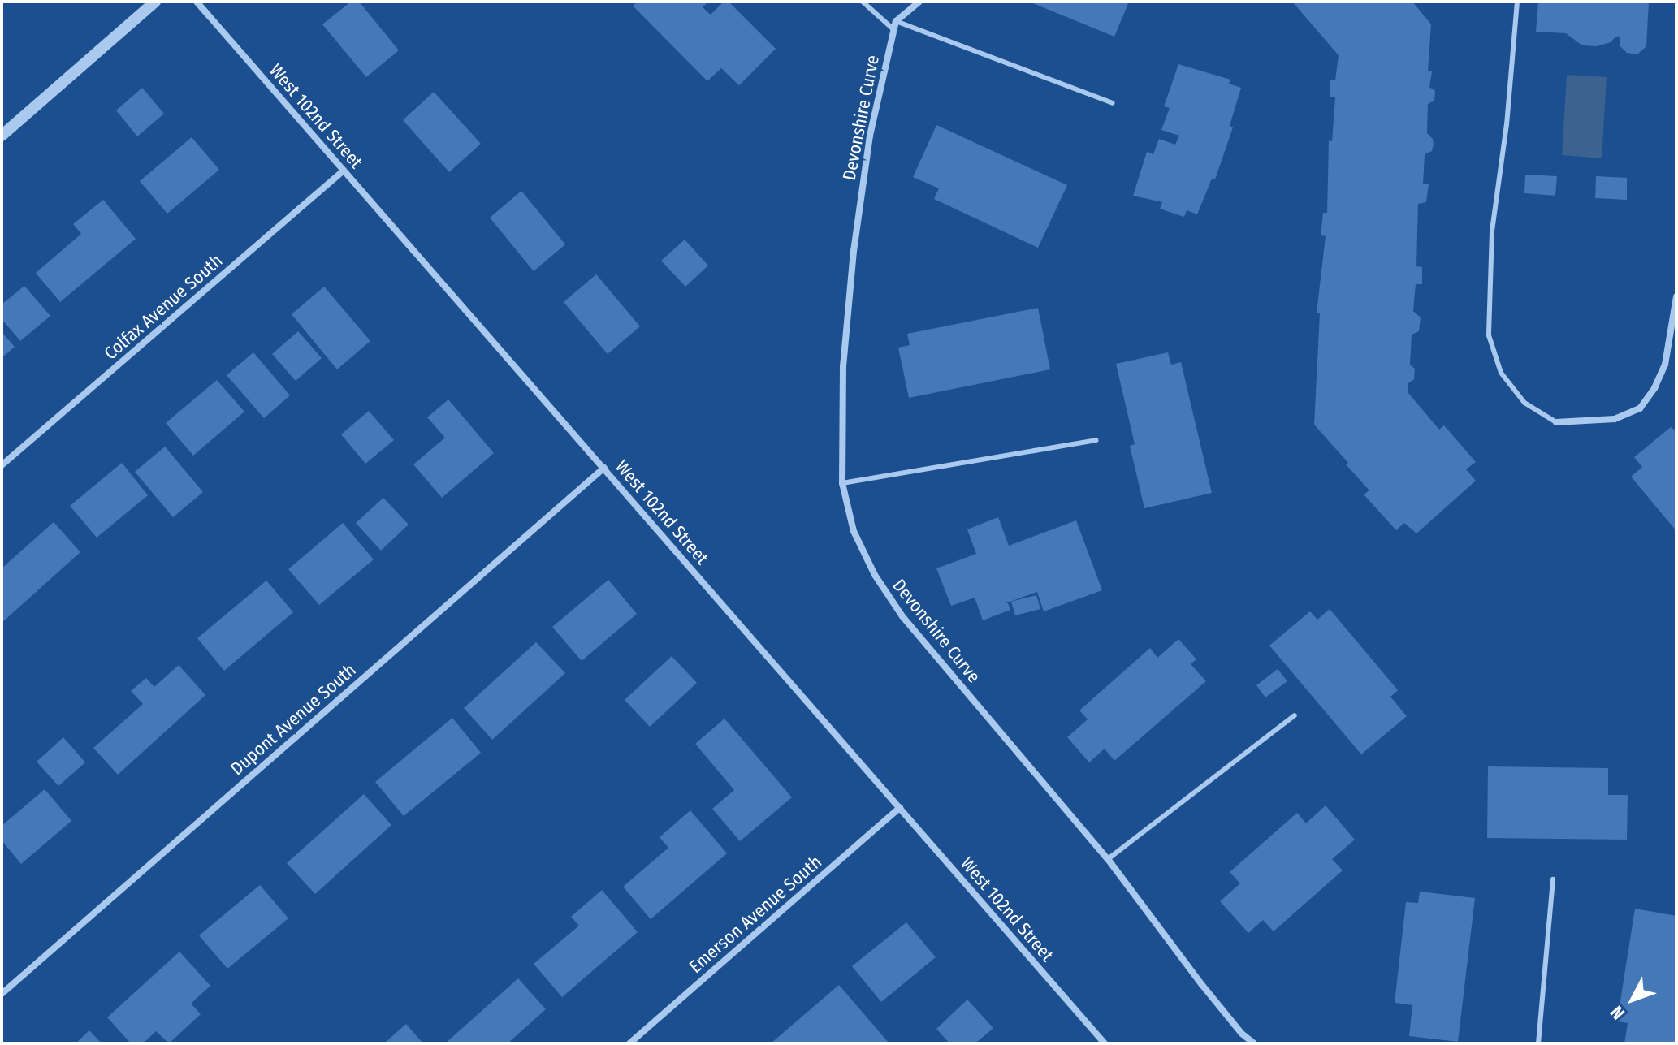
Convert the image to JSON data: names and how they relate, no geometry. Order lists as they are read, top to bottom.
{
  "streets": {
    "street": [
      "West 102nd Street",
      "Devonshire Curve",
      "Colfax Avenue South",
      "Dupont Avenue South",
      "Emerson Avenue South"
    ]
  },
  "crossings": [
    ["West 102nd Street", "Colfax Avenue South"],
    ["West 102nd Street", "Dupont Avenue South"],
    ["West 102nd Street", "Emerson Avenue South"]
  ],
  "north": "bottom left"
}
